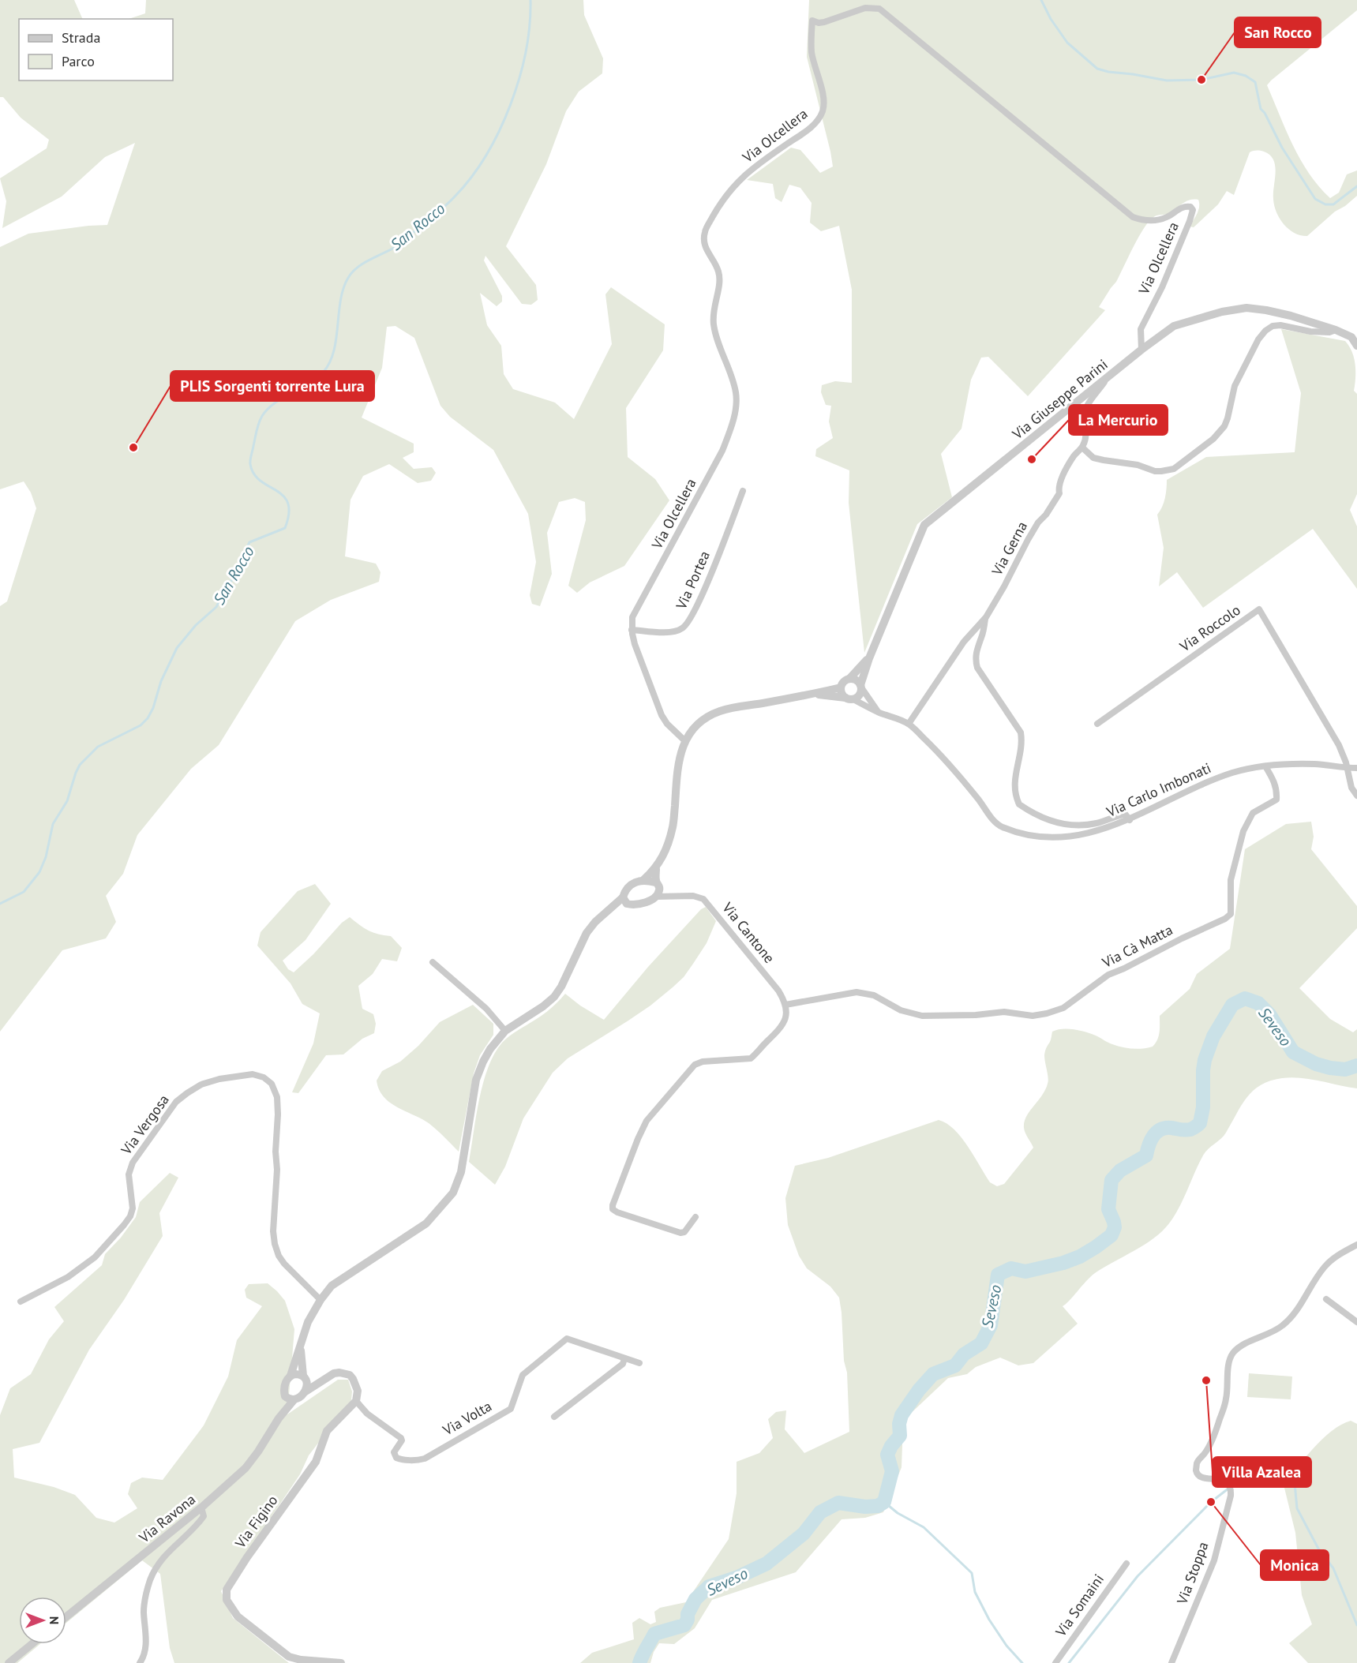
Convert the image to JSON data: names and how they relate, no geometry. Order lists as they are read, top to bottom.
{
  "streets": {
    "street": [
      "Via Olcellera",
      "Via Giuseppe Parini",
      "Via Gerna",
      "Via Portea",
      "Via Roccolo",
      "Via Carlo Imbonati",
      "Via Cantone",
      "Via Cà Matta",
      "Via Vergosa",
      "Via Volta",
      "Via Ravona",
      "Via Figino",
      "Via Stoppa",
      "Via Somaini"
    ]
  },
  "crossings": [
    ["Via Olcellera", "Via Giuseppe Parini"],
    ["Via Olcellera", "Via Portea"],
    ["Via Giuseppe Parini", "Via Gerna"],
    ["Via Giuseppe Parini", "Via Carlo Imbonati"],
    ["Via Gerna", "Via Carlo Imbonati"],
    ["Via Roccolo", "Via Carlo Imbonati"],
    ["Via Carlo Imbonati", "Via Cà Matta"],
    ["Via Cantone", "Via Cà Matta"],
    ["Via Volta", "Via Figino"]
  ],
  "water": ["San Rocco", "Seveso"],
  "places": [
    "San Rocco",
    "PLIS Sorgenti torrente Lura",
    "La Mercurio",
    "Villa Azalea",
    "Monica"
  ],
  "legend": ["Strada", "Parco"],
  "north": "right"
}
